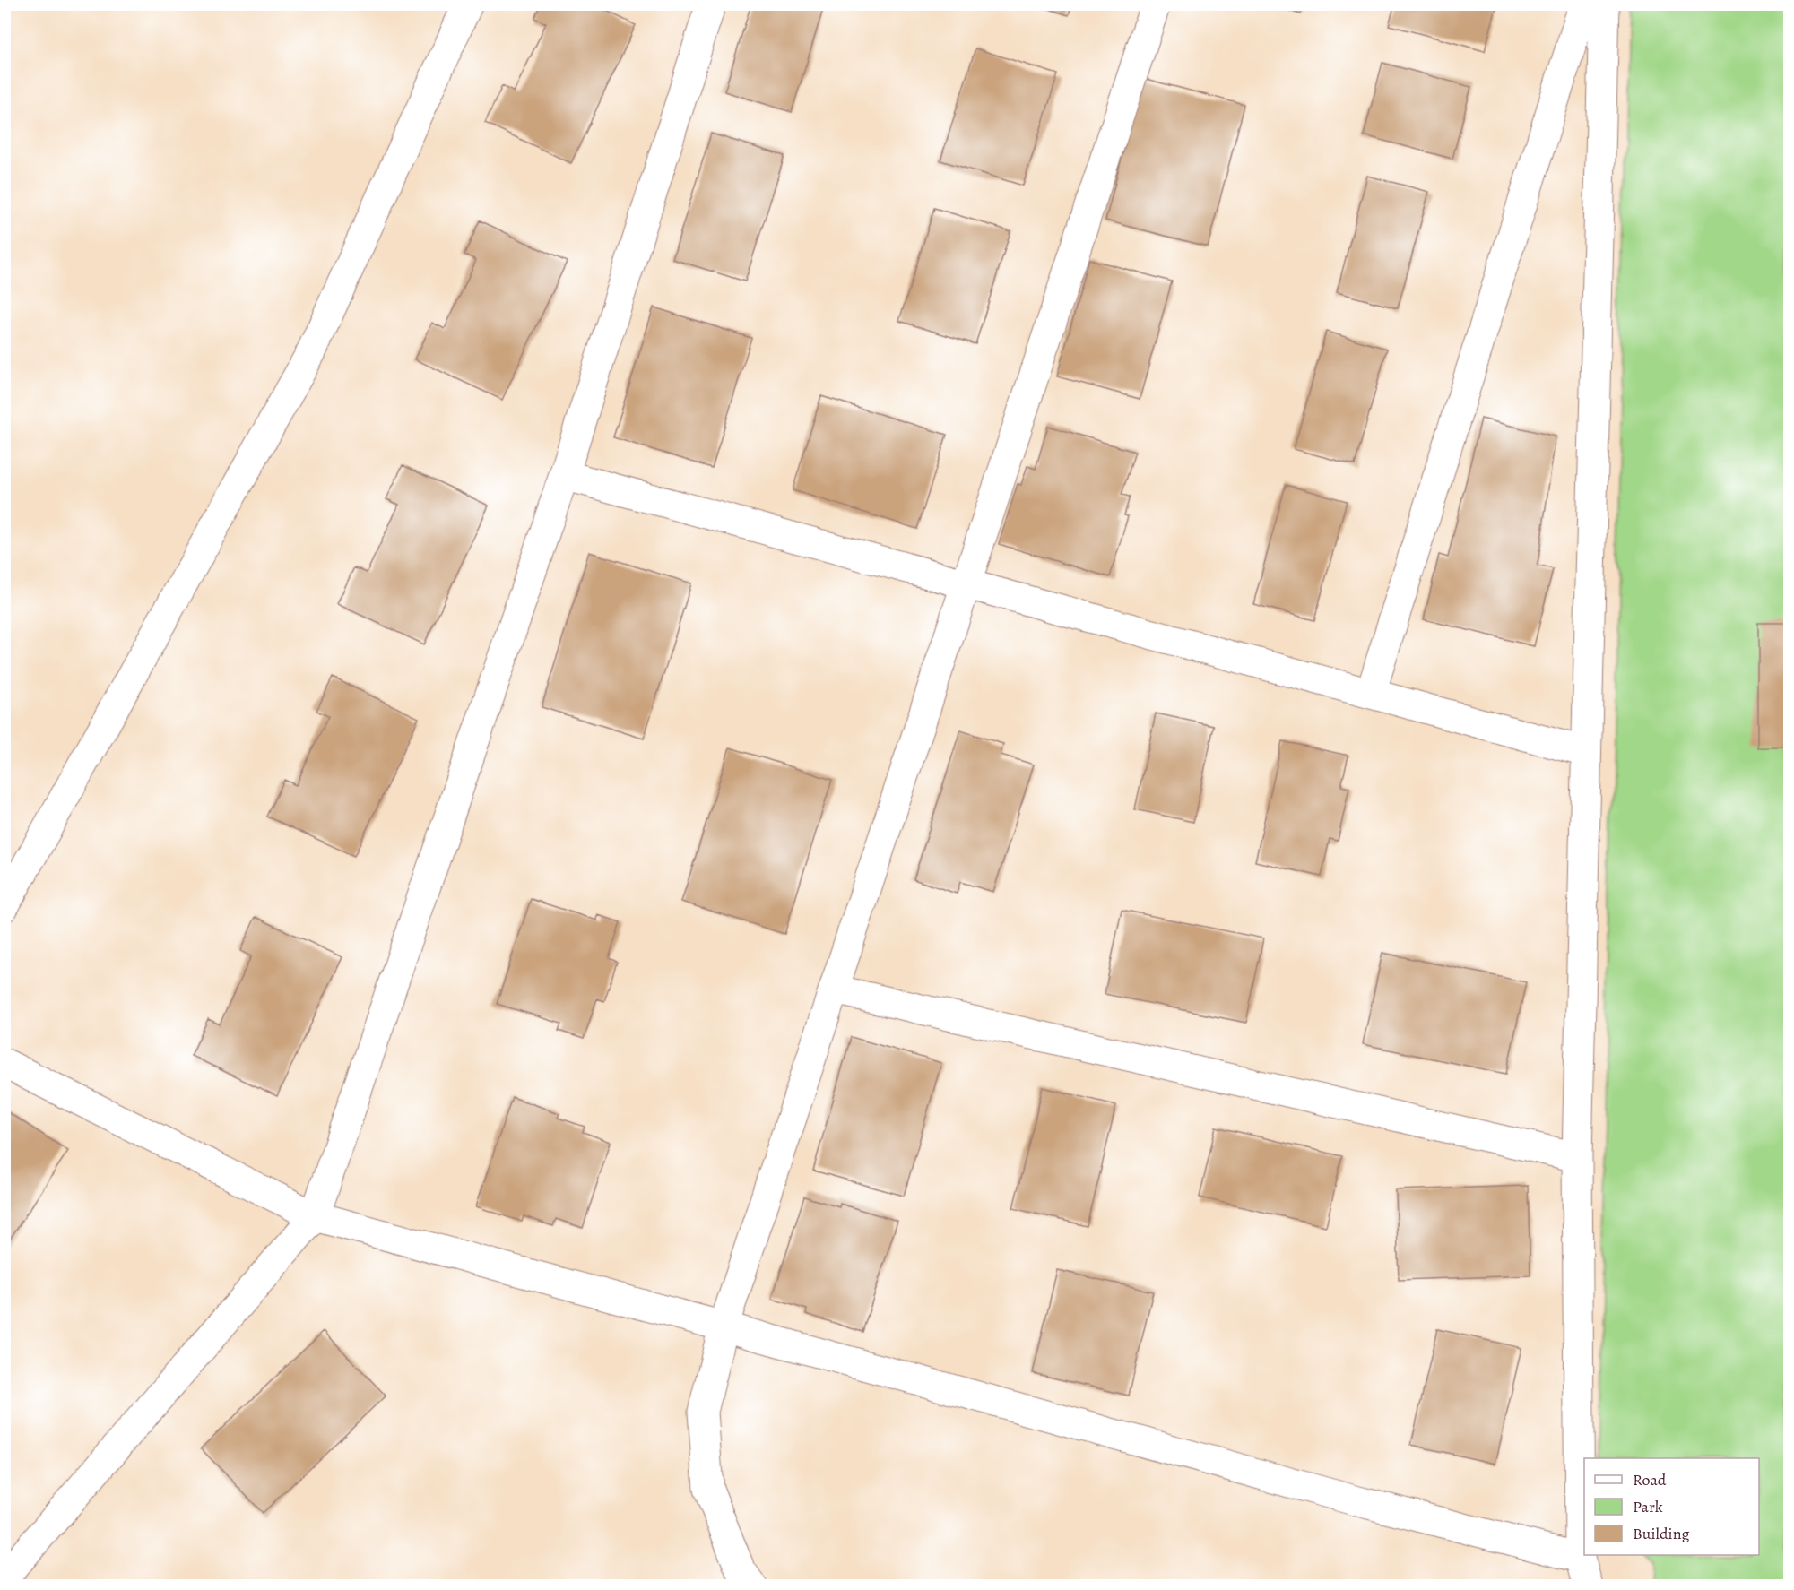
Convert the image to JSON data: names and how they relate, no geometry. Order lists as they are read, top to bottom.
{
  "legend": ["Road", "Park", "Building"]
}
